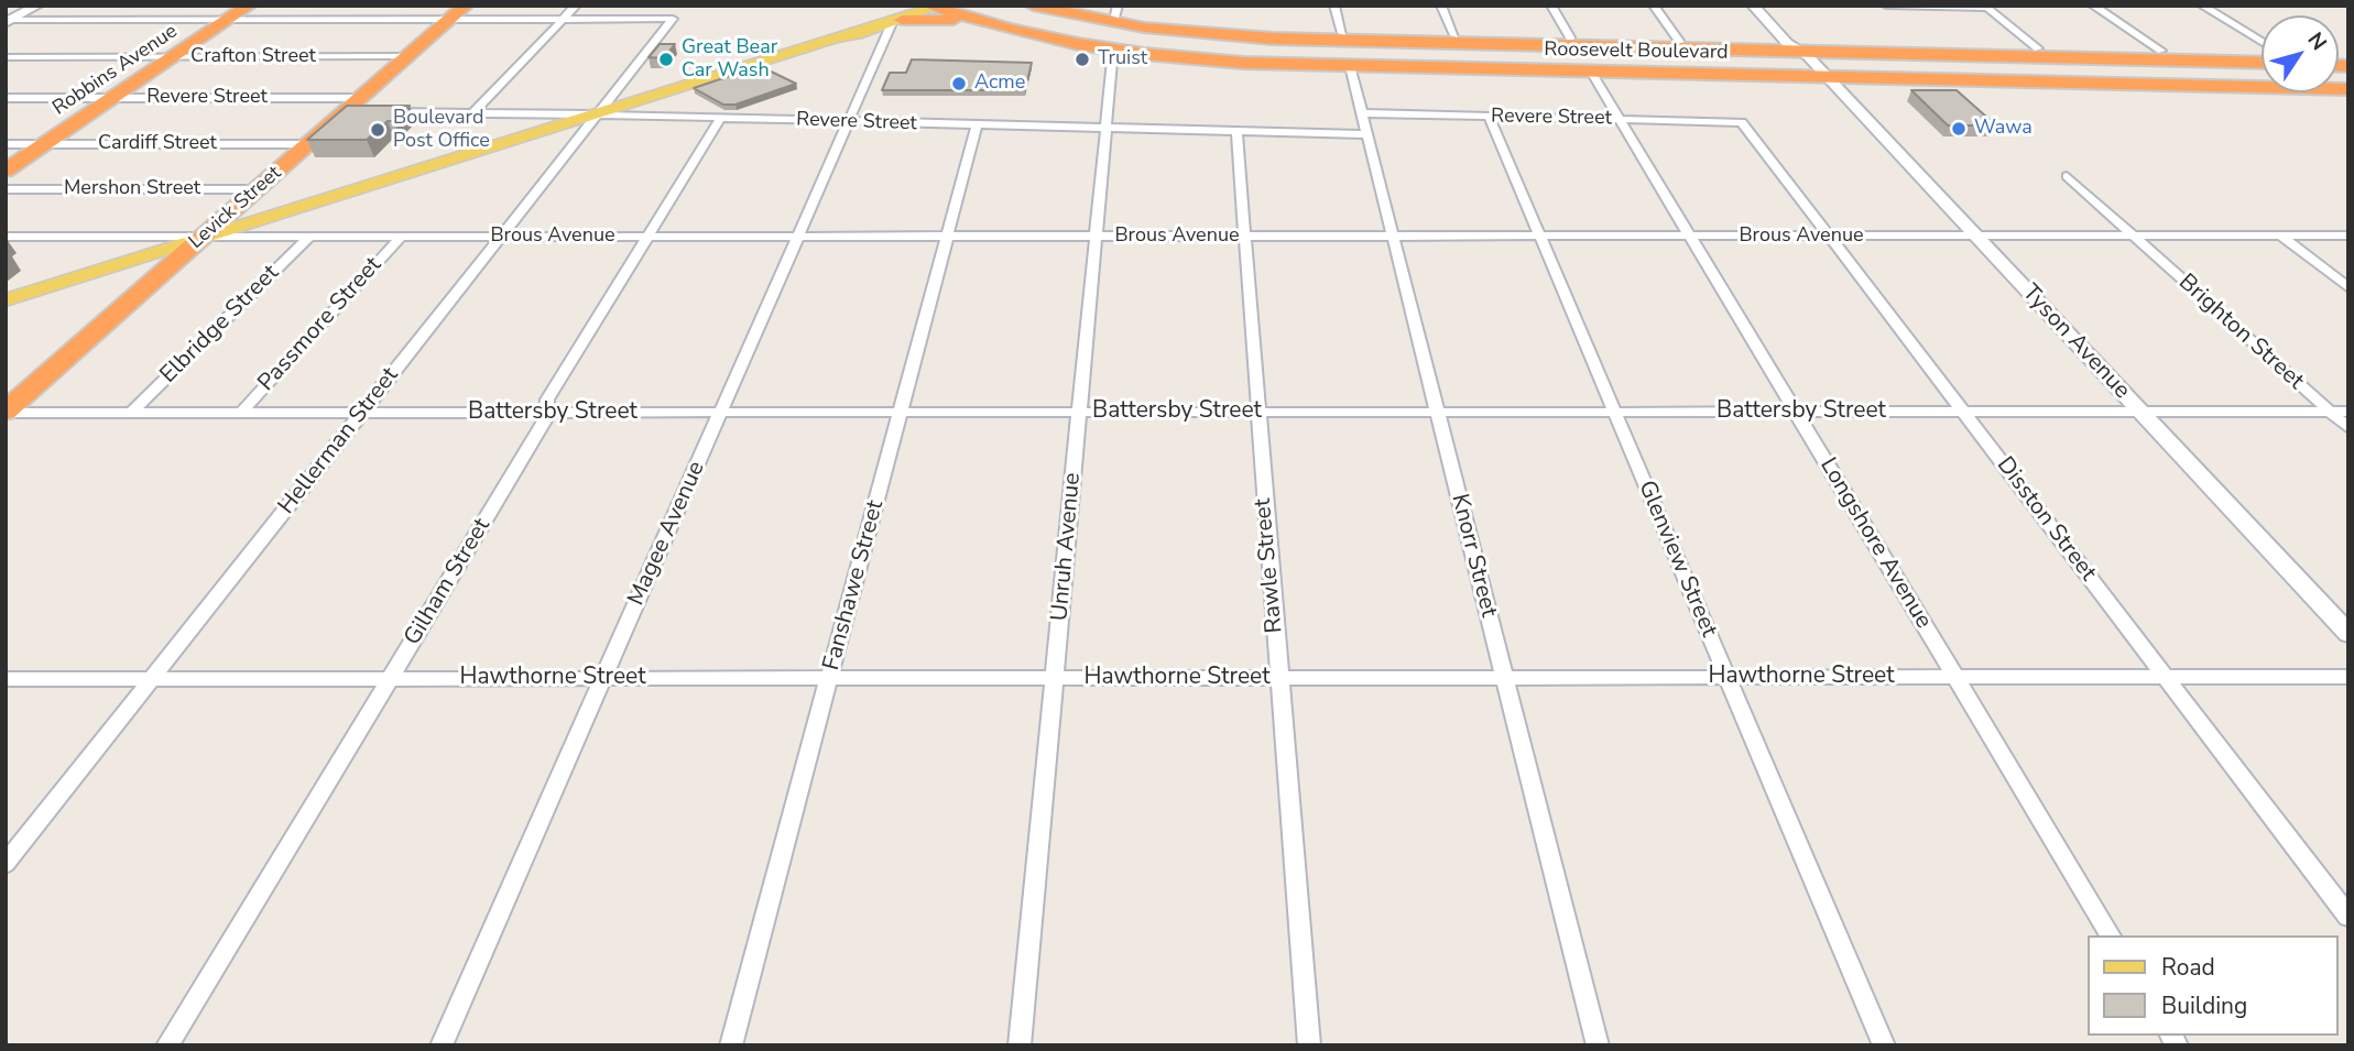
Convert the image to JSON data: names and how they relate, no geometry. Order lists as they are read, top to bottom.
{
  "streets": {
    "highway": ["Roosevelt Boulevard", "Robbins Avenue", "Levick Street"],
    "street": [
      "Crafton Street",
      "Revere Street",
      "Cardiff Street",
      "Mershon Street",
      "Brous Avenue",
      "Elbridge Street",
      "Passmore Street",
      "Brighton Street",
      "Tyson Avenue",
      "Battersby Street",
      "Hellerman Street",
      "Disston Street",
      "Magee Avenue",
      "Longshore Avenue",
      "Unruh Avenue",
      "Knorr Street",
      "Glenview Street",
      "Rawle Street",
      "Gilham Street",
      "Fanshawe Street",
      "Hawthorne Street"
    ]
  },
  "crossings": [
    ["Roosevelt Boulevard", "Tyson Avenue"],
    ["Roosevelt Boulevard", "Longshore Avenue"],
    ["Roosevelt Boulevard", "Unruh Avenue"],
    ["Roosevelt Boulevard", "Knorr Street"],
    ["Crafton Street", "Robbins Avenue"],
    ["Crafton Street", "Levick Street"],
    ["Robbins Avenue", "Revere Street"],
    ["Robbins Avenue", "Cardiff Street"],
    ["Revere Street", "Levick Street"],
    ["Revere Street", "Hellerman Street"],
    ["Revere Street", "Disston Street"],
    ["Revere Street", "Magee Avenue"],
    ["Revere Street", "Longshore Avenue"],
    ["Revere Street", "Unruh Avenue"],
    ["Revere Street", "Knorr Street"],
    ["Revere Street", "Glenview Street"],
    ["Revere Street", "Rawle Street"],
    ["Revere Street", "Gilham Street"],
    ["Revere Street", "Fanshawe Street"],
    ["Cardiff Street", "Levick Street"],
    ["Mershon Street", "Levick Street"],
    ["Levick Street", "Brous Avenue"],
    ["Levick Street", "Battersby Street"],
    ["Brous Avenue", "Elbridge Street"],
    ["Brous Avenue", "Passmore Street"],
    ["Brous Avenue", "Brighton Street"],
    ["Brous Avenue", "Tyson Avenue"],
    ["Brous Avenue", "Hellerman Street"],
    ["Brous Avenue", "Disston Street"],
    ["Brous Avenue", "Magee Avenue"],
    ["Brous Avenue", "Longshore Avenue"],
    ["Brous Avenue", "Unruh Avenue"],
    ["Brous Avenue", "Knorr Street"],
    ["Brous Avenue", "Glenview Street"],
    ["Brous Avenue", "Rawle Street"],
    ["Brous Avenue", "Gilham Street"],
    ["Brous Avenue", "Fanshawe Street"],
    ["Elbridge Street", "Battersby Street"],
    ["Passmore Street", "Battersby Street"],
    ["Brighton Street", "Battersby Street"],
    ["Tyson Avenue", "Battersby Street"],
    ["Battersby Street", "Hellerman Street"],
    ["Battersby Street", "Disston Street"],
    ["Battersby Street", "Magee Avenue"],
    ["Battersby Street", "Longshore Avenue"],
    ["Battersby Street", "Unruh Avenue"],
    ["Battersby Street", "Knorr Street"],
    ["Battersby Street", "Glenview Street"],
    ["Battersby Street", "Rawle Street"],
    ["Battersby Street", "Gilham Street"],
    ["Battersby Street", "Fanshawe Street"],
    ["Hellerman Street", "Hawthorne Street"],
    ["Disston Street", "Hawthorne Street"],
    ["Magee Avenue", "Hawthorne Street"],
    ["Longshore Avenue", "Hawthorne Street"],
    ["Unruh Avenue", "Hawthorne Street"],
    ["Knorr Street", "Hawthorne Street"],
    ["Glenview Street", "Hawthorne Street"],
    ["Rawle Street", "Hawthorne Street"],
    ["Gilham Street", "Hawthorne Street"],
    ["Fanshawe Street", "Hawthorne Street"]
  ],
  "places": [
    "Great Bear Car Wash",
    "Truist",
    "Acme",
    "Wawa",
    "Boulevard Post Office"
  ],
  "legend": ["Road", "Building"],
  "north": "top right"
}
